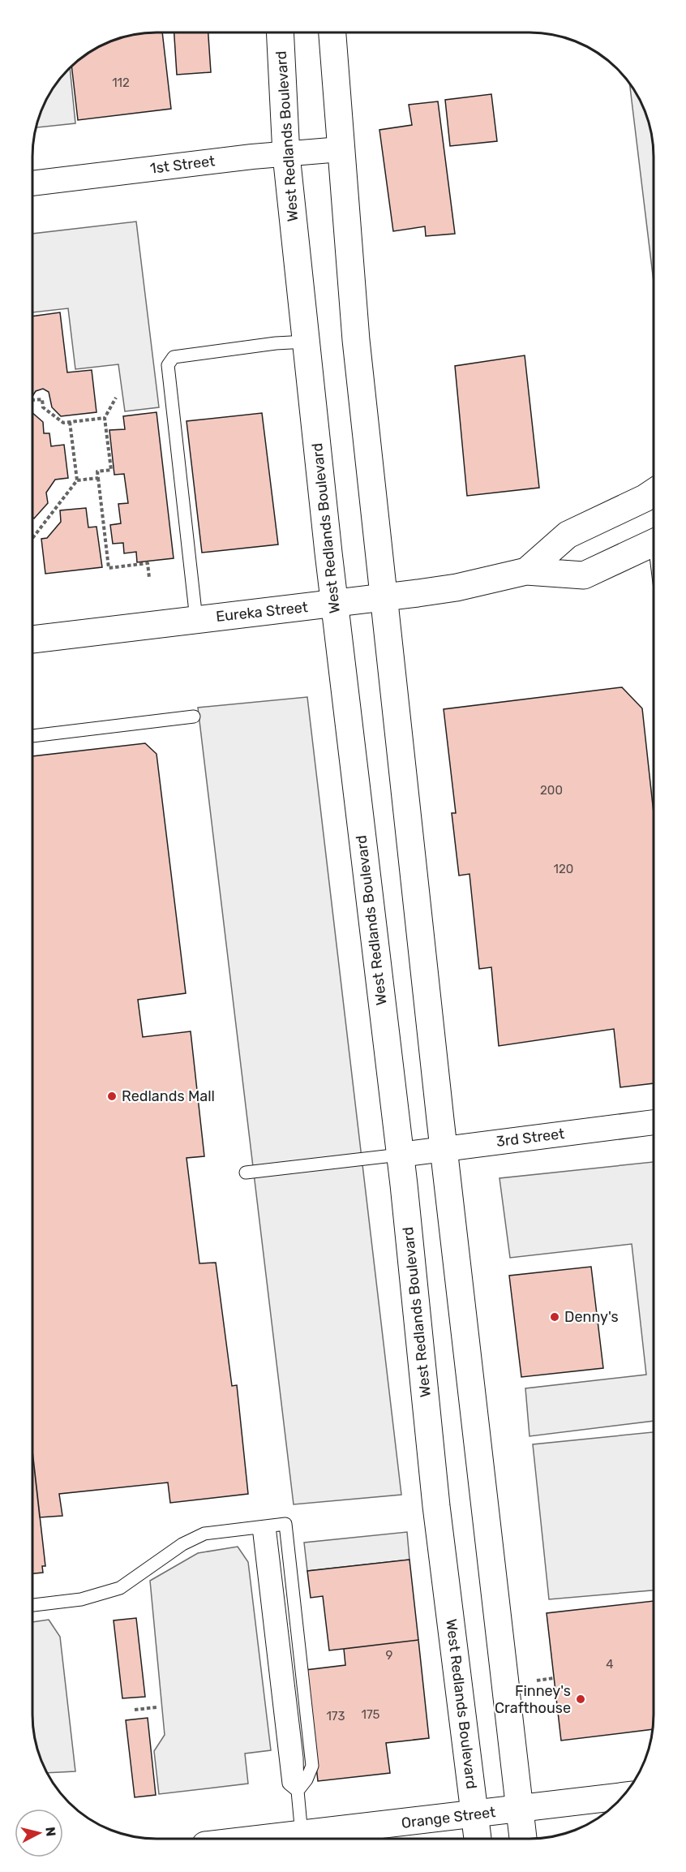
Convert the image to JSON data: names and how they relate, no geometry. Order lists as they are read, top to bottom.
{
  "streets": {
    "main road": ["West Redlands Boulevard", "Eureka Street", "Orange Street"],
    "street": ["1st Street", "3rd Street"]
  },
  "crossings": [
    ["West Redlands Boulevard", "1st Street"],
    ["West Redlands Boulevard", "Eureka Street"],
    ["West Redlands Boulevard", "3rd Street"],
    ["West Redlands Boulevard", "Orange Street"]
  ],
  "places": ["Redlands Mall", "Denny's", "Finney's Crafthouse"],
  "house_numbers": [
    "112",
    "200",
    "120",
    "9",
    "4",
    "175",
    "173"
  ],
  "north": "right"
}
